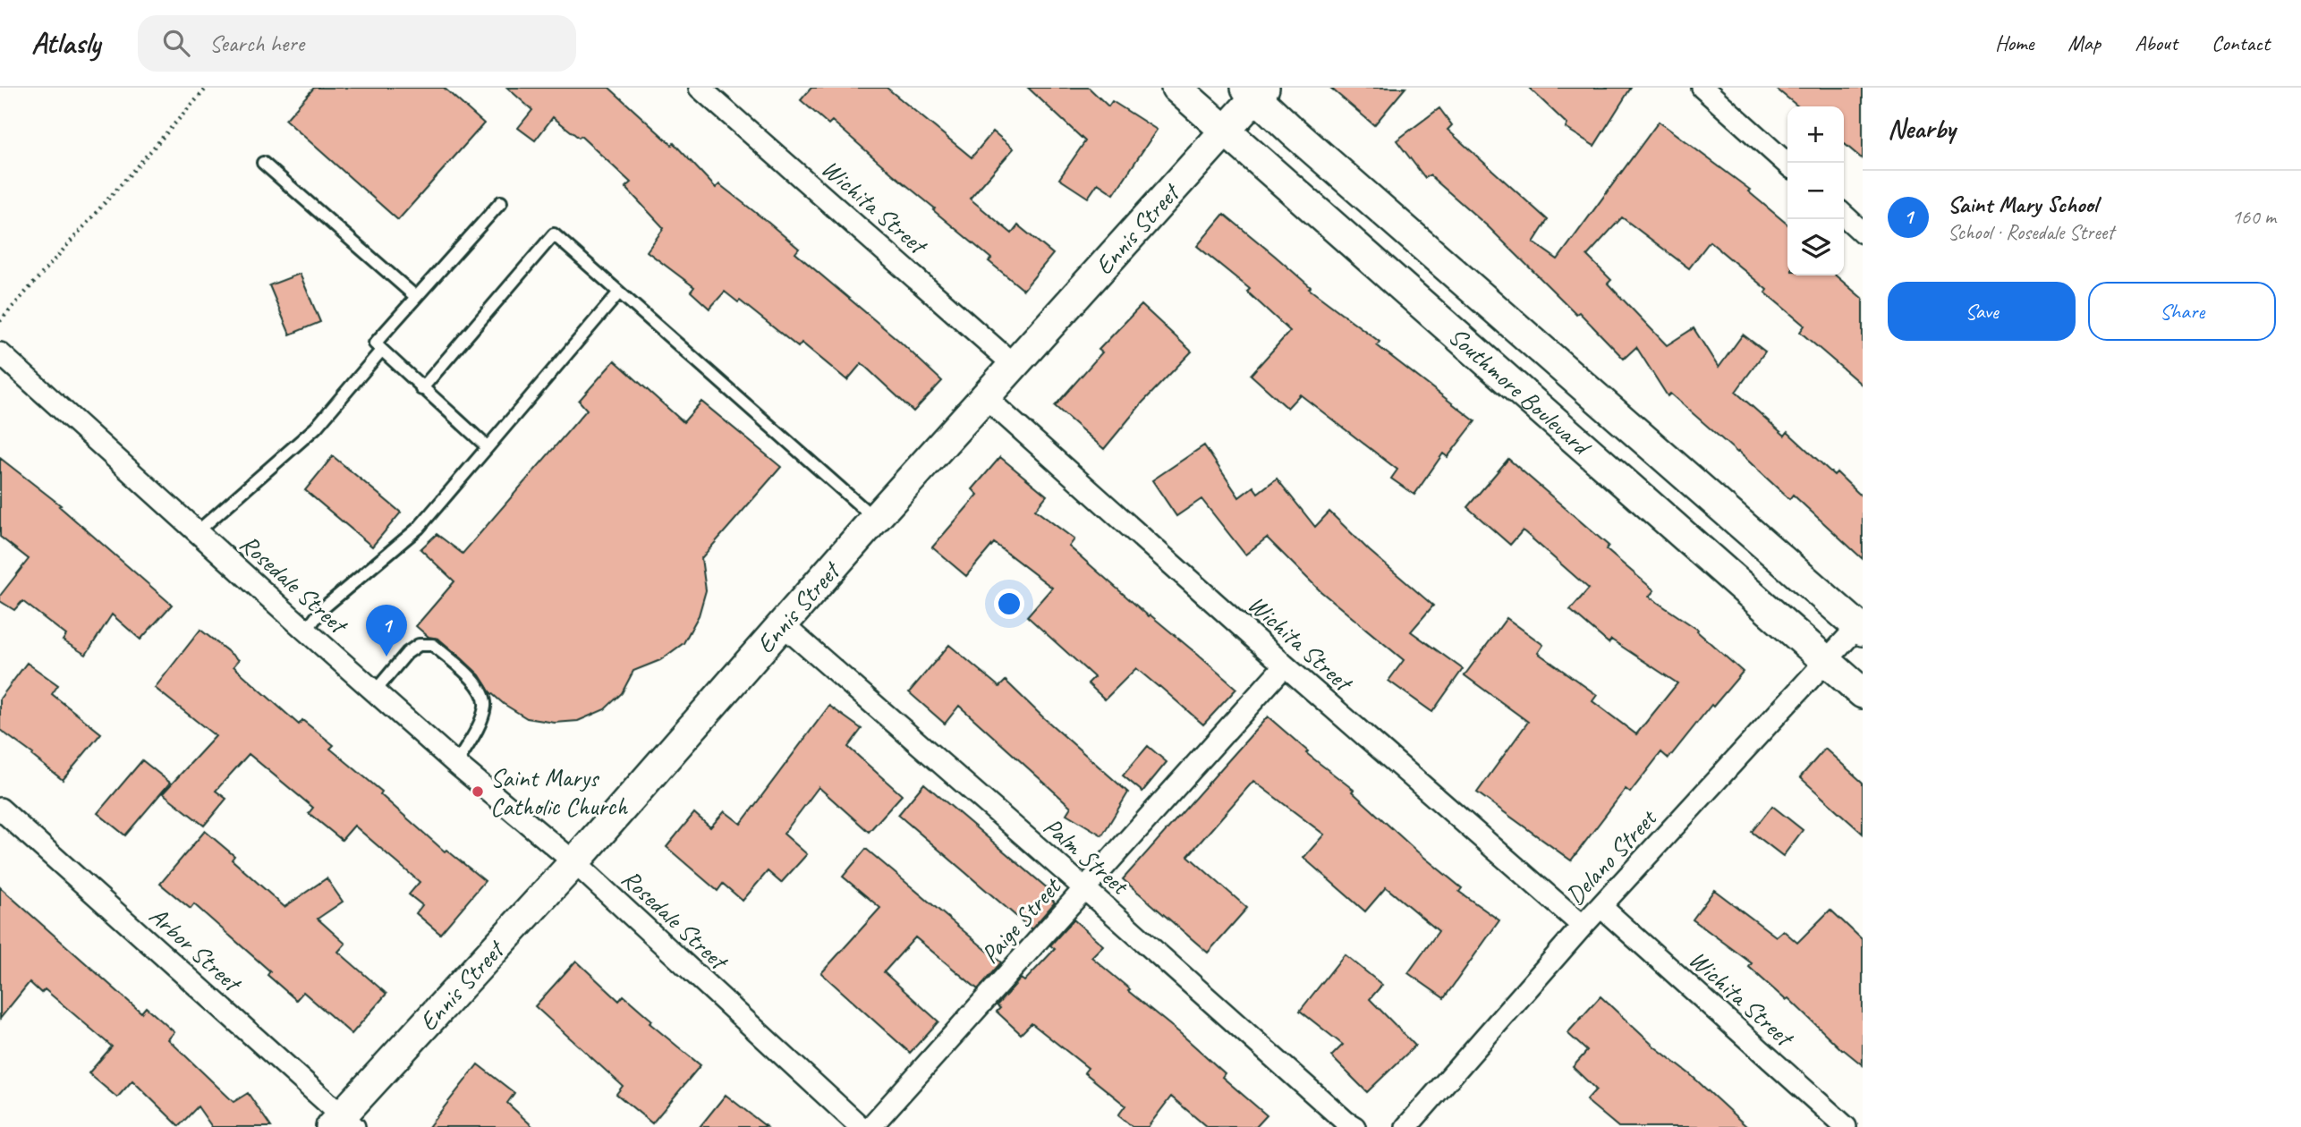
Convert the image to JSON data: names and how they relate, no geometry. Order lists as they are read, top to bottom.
{
  "streets": {
    "street": [
      "Wichita Street",
      "Ennis Street",
      "Southmore Boulevard",
      "Rosedale Street",
      "Palm Street",
      "Delano Street",
      "Paige Street",
      "Arbor Street"
    ]
  },
  "crossings": [
    ["Wichita Street", "Ennis Street"],
    ["Wichita Street", "Delano Street"],
    ["Wichita Street", "Paige Street"],
    ["Ennis Street", "Southmore Boulevard"],
    ["Ennis Street", "Rosedale Street"],
    ["Ennis Street", "Palm Street"],
    ["Ennis Street", "Arbor Street"],
    ["Southmore Boulevard", "Delano Street"],
    ["Palm Street", "Paige Street"]
  ],
  "places": ["Saint Marys Catholic Church"],
  "page": {
    "header": "Atlasly",
    "search": "Search here",
    "nav": [
      "Home",
      "Map",
      "About",
      "Contact"
    ],
    "heading": "Nearby",
    "map_buttons": ["+", "−"],
    "list": [
      {
        "mark": "1",
        "name": "Saint Mary School",
        "note": "School · Rosedale Street",
        "value": "160 m"
      }
    ],
    "buttons": ["Save", "Share"],
    "pins": "1"
  }
}
